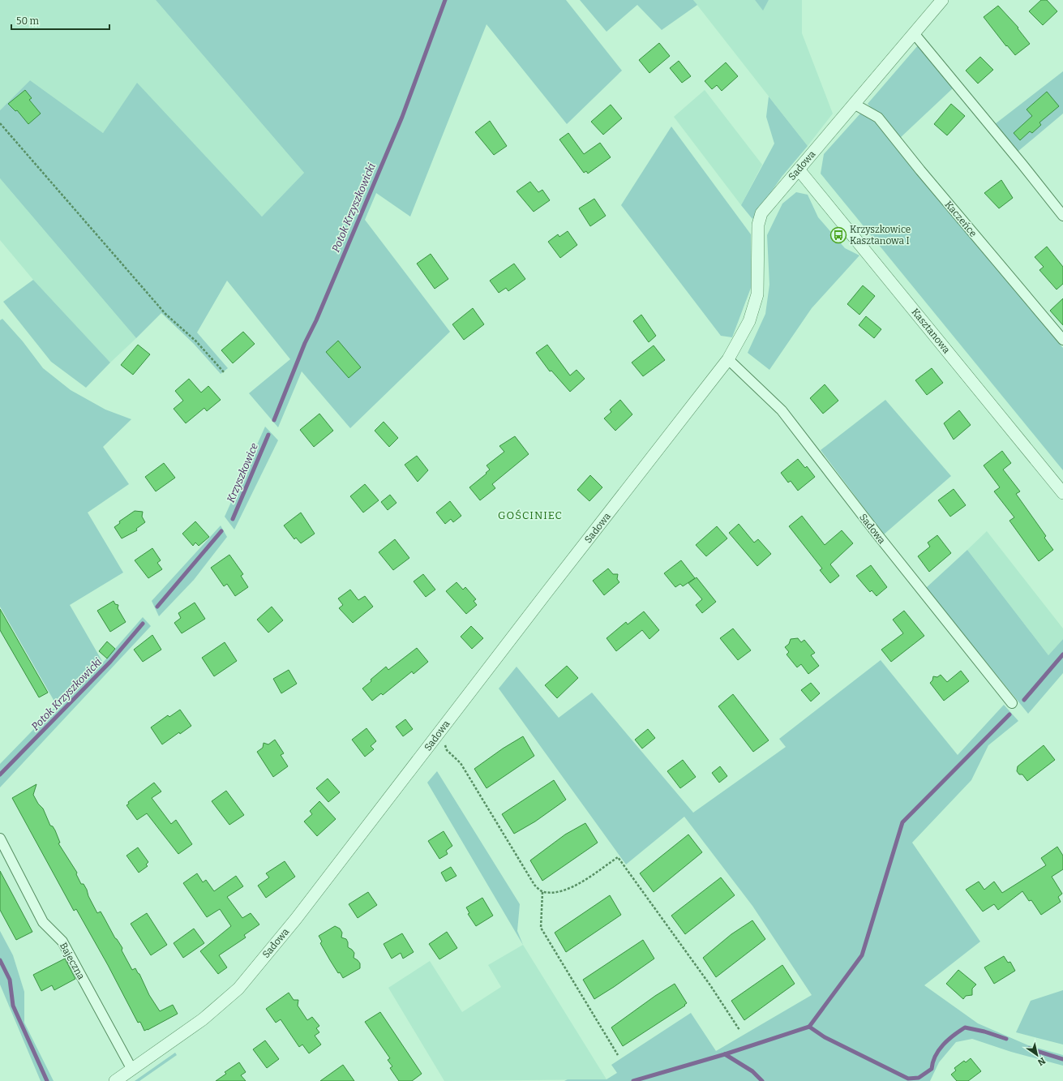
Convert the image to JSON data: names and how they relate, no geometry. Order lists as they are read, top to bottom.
{
  "streets": {
    "street": [
      "Sadowa",
      "Kaczeńce",
      "Kasztanowa",
      "Bajeczna"
    ]
  },
  "crossings": [
    ["Sadowa", "Kaczeńce"],
    ["Sadowa", "Kasztanowa"],
    ["Sadowa", "Bajeczna"]
  ],
  "districts": ["GOŚCINIEC"],
  "water": ["Potok Krzyszkowicki", "Krzyszkowice"],
  "places": {
    "bus stop": ["Krzyszkowice Kasztanowa I"]
  },
  "scale_bar": "50 m",
  "north": "bottom right"
}
